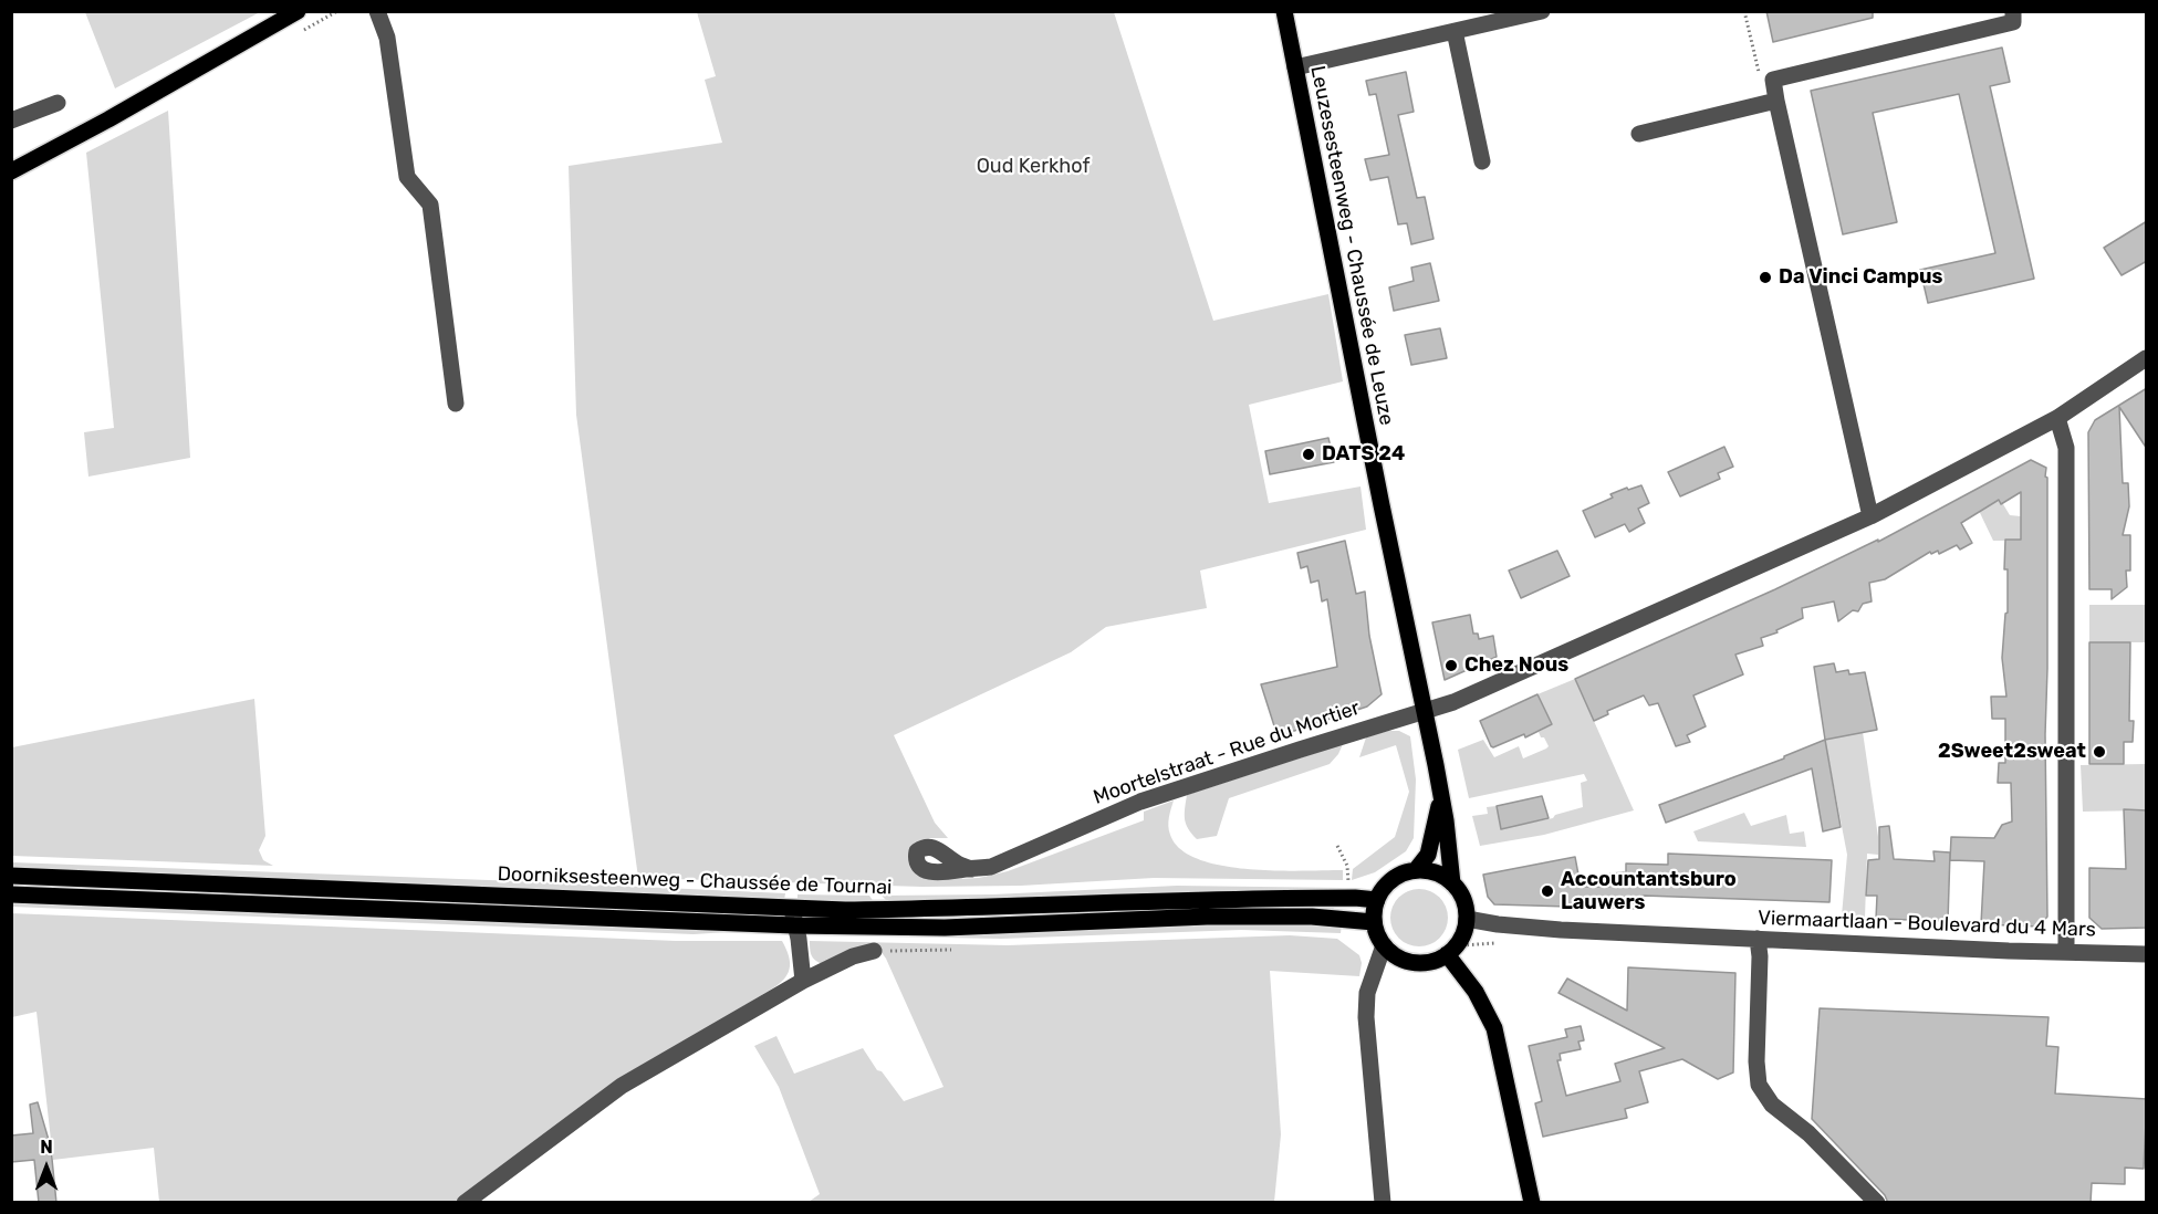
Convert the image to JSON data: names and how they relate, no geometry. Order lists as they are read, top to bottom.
{
  "streets": {
    "main road": ["Leuzesesteenweg - Chaussée de Leuze", "Doorniksesteenweg - Chaussée de Tournai"],
    "street": ["Moortelstraat - Rue du Mortier", "Viermaartlaan - Boulevard du 4 Mars"]
  },
  "crossings": [
    ["Leuzesesteenweg - Chaussée de Leuze", "Moortelstraat - Rue du Mortier"],
    ["Leuzesesteenweg - Chaussée de Leuze", "Doorniksesteenweg - Chaussée de Tournai"],
    ["Leuzesesteenweg - Chaussée de Leuze", "Viermaartlaan - Boulevard du 4 Mars"],
    ["Doorniksesteenweg - Chaussée de Tournai", "Viermaartlaan - Boulevard du 4 Mars"]
  ],
  "parks": ["Oud Kerkhof"],
  "places": [
    "Da Vinci Campus",
    "DATS 24",
    "Chez Nous",
    "2Sweet2sweat",
    "Accountantsburo Lauwers"
  ],
  "north": "top"
}
